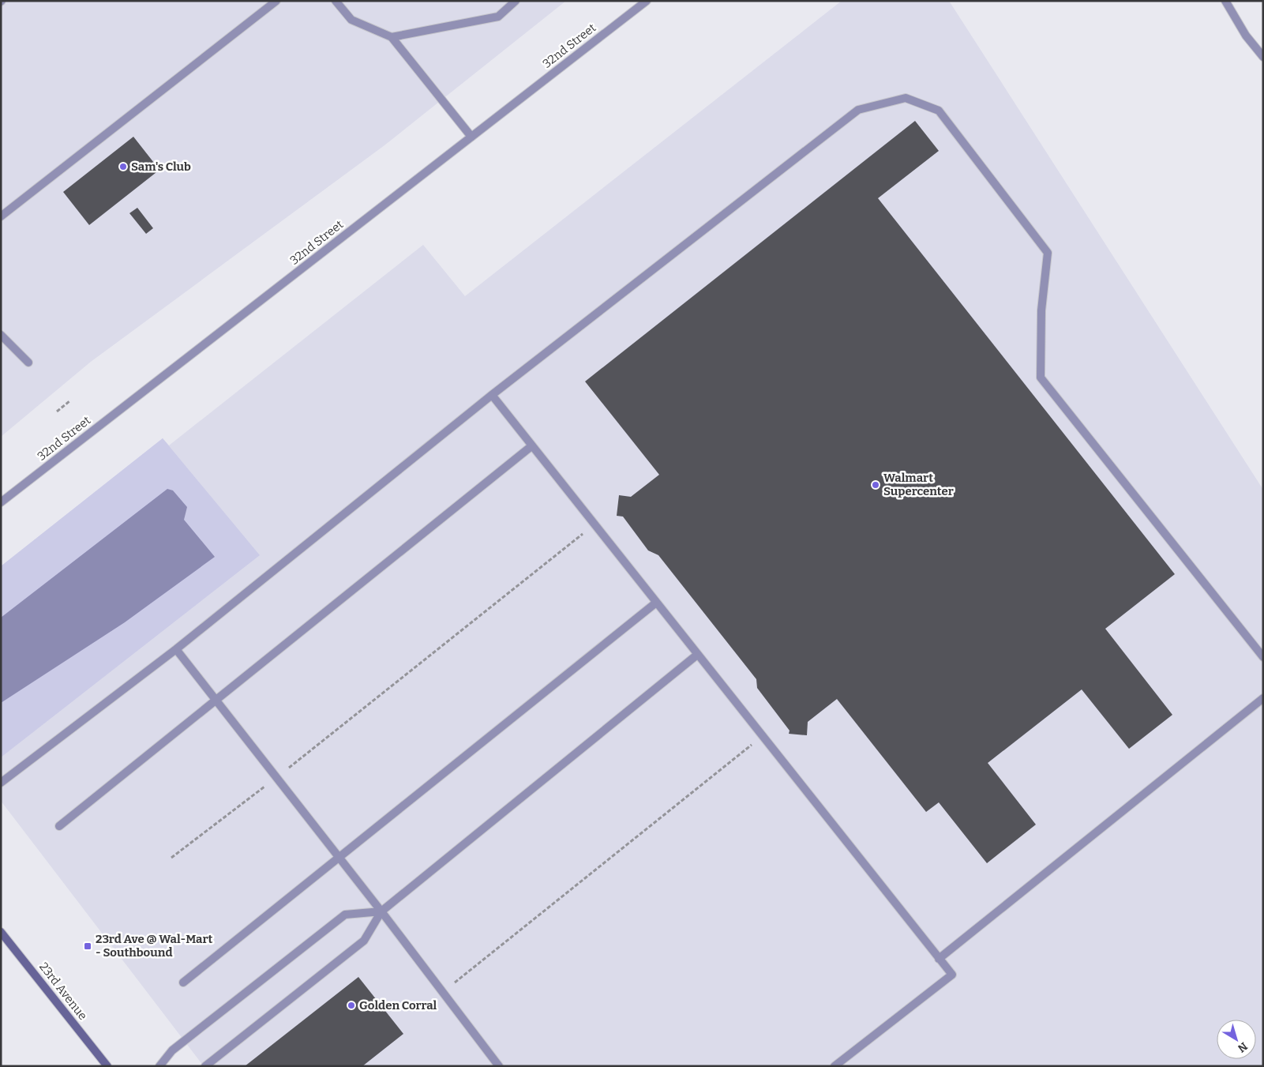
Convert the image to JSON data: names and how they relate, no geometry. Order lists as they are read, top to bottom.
{
  "streets": {
    "main road": ["23rd Avenue"],
    "street": ["32nd Street"]
  },
  "places": {
    "other": ["Sam's Club", "Walmart Supercenter", "Golden Corral"],
    "transit": ["23rd Ave @ Wal-Mart - Southbound"]
  },
  "north": "bottom right"
}
